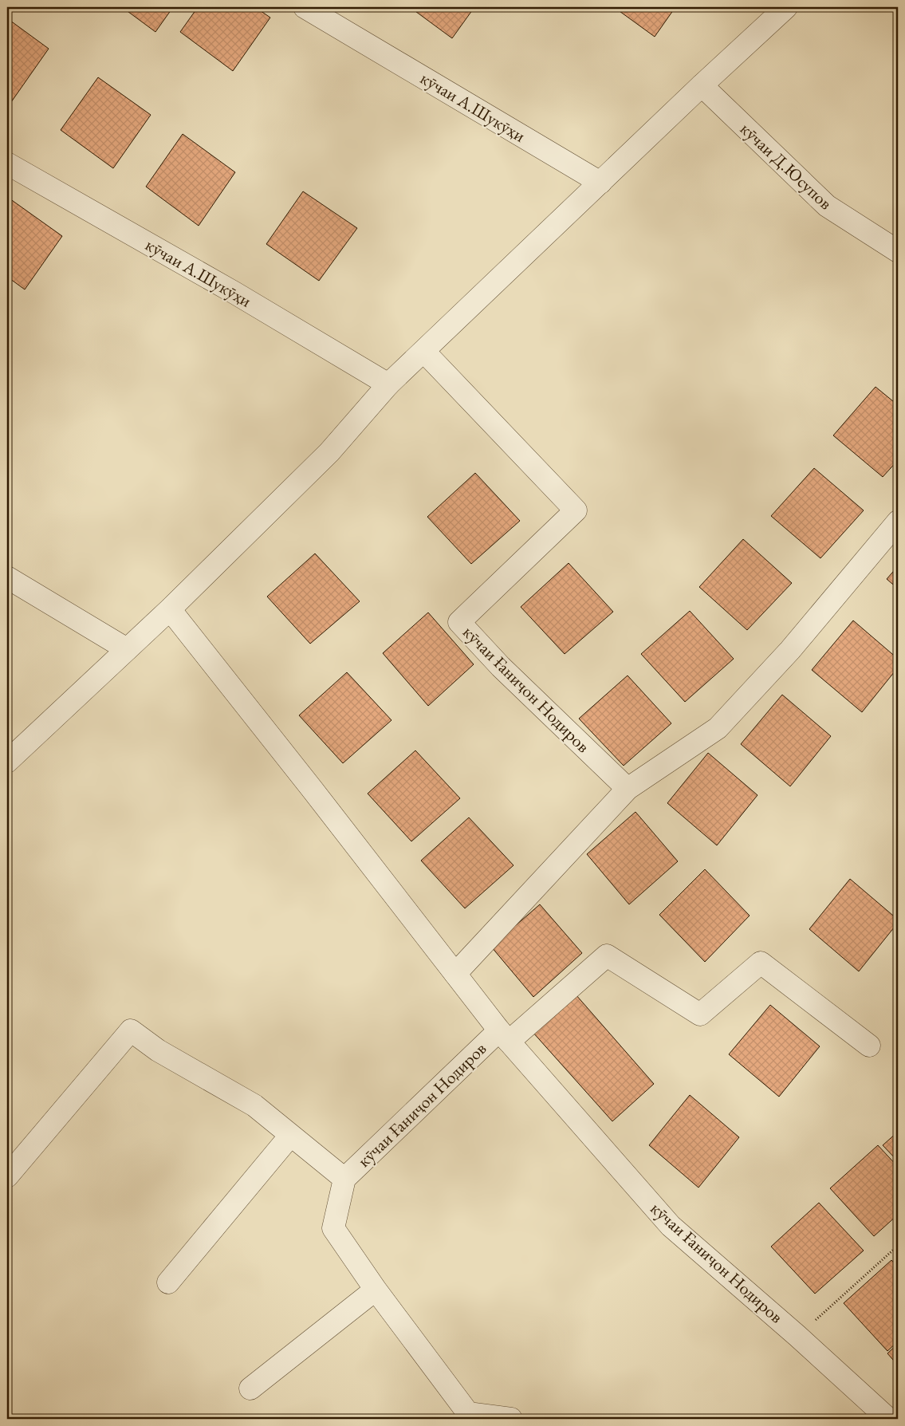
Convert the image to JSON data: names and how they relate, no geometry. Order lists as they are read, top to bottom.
{
  "streets": {
    "street": ["кӯчаи А.Шукӯҳи", "кӯчаи Д.Юсупов", "кӯчаи Ғаниҷон Нодиров"]
  }
}
